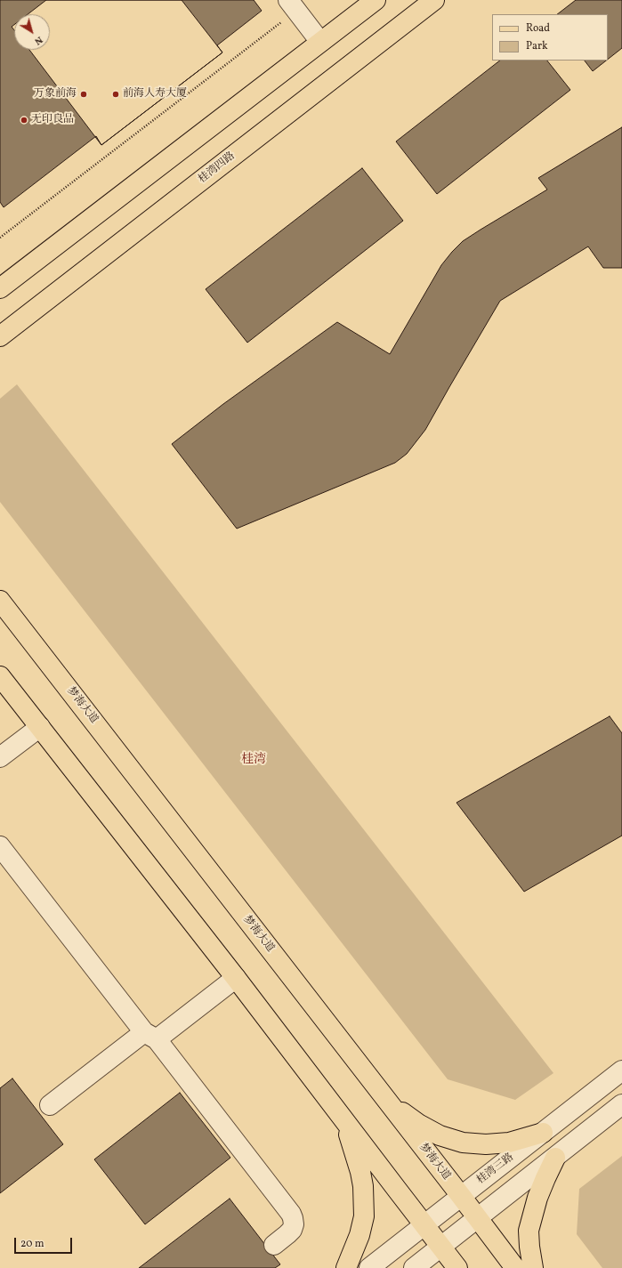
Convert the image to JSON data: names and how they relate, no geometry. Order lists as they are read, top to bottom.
{
  "streets": {
    "main road": ["桂湾四路", "梦海大道"],
    "street": ["桂湾三路"]
  },
  "crossings": [
    ["梦海大道", "桂湾三路"]
  ],
  "districts": ["桂湾"],
  "places": ["万象前海", "前海人寿大厦", "无印良品"],
  "legend": ["Road", "Park"],
  "scale_bar": "20 m",
  "north": "bottom right"
}
